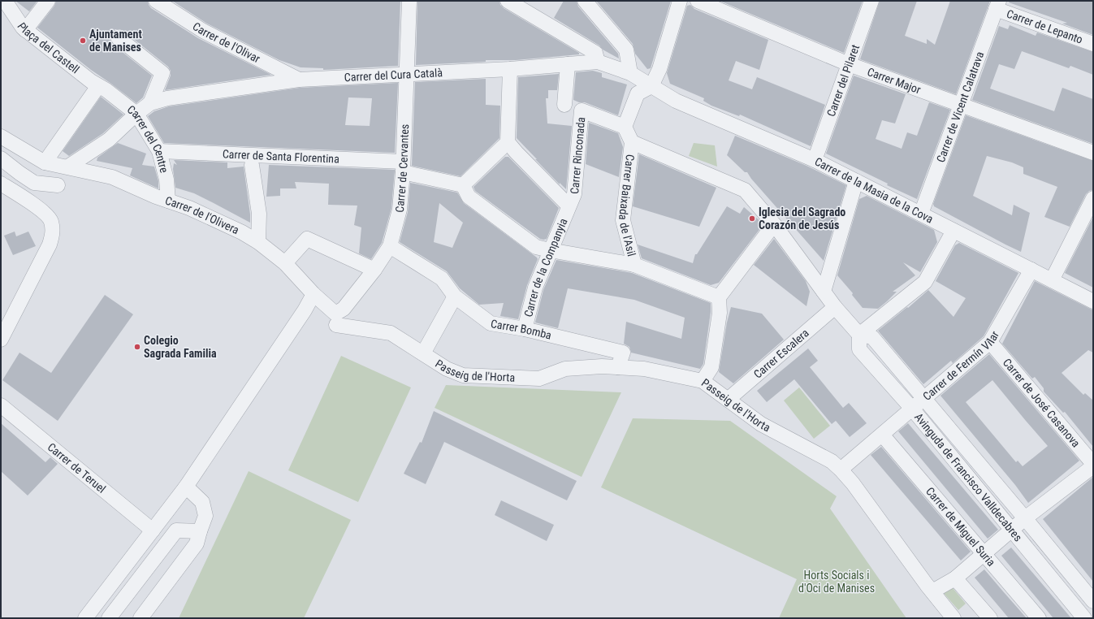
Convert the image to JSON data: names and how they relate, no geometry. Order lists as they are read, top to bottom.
{
  "streets": {
    "street": [
      "Carrer de Lepanto",
      "Carrer de l'Olivar",
      "Plaça del Castell",
      "Carrer del Cura Català",
      "Carrer del Pilaret",
      "Carrer Major",
      "Carrer de Vicent Calatrava",
      "Carrer del Centre",
      "Carrer Rinconada",
      "Carrer de Santa Florentina",
      "Carrer de Cervantes",
      "Carrer de la Masia de la Cova",
      "Carrer Baixada de l'Asil",
      "Carrer de l'Olivera",
      "Carrer de la Companyia",
      "Carrer Bomba",
      "Carrer Escalera",
      "Carrer de Fermín Vilar",
      "Passeig de l'Horta",
      "Carrer de José Casanova",
      "Carrer de Teruel",
      "Avinguda de Francisco Valldecabres",
      "Carrer de Miguel Suria"
    ]
  },
  "crossings": [
    ["Carrer de Lepanto", "Carrer de Vicent Calatrava"],
    ["Carrer de l'Olivar", "Carrer del Cura Català"],
    ["Plaça del Castell", "Carrer del Centre"],
    ["Carrer del Cura Català", "Carrer del Centre"],
    ["Carrer del Cura Català", "Carrer de Cervantes"],
    ["Carrer del Cura Català", "Carrer de la Masia de la Cova"],
    ["Carrer del Cura Català", "Carrer de l'Olivera"],
    ["Carrer del Pilaret", "Carrer Major"],
    ["Carrer del Pilaret", "Carrer de la Masia de la Cova"],
    ["Carrer Major", "Carrer de Vicent Calatrava"],
    ["Carrer de Vicent Calatrava", "Carrer de la Masia de la Cova"],
    ["Carrer del Centre", "Carrer de Santa Florentina"],
    ["Carrer del Centre", "Carrer de l'Olivera"],
    ["Carrer Rinconada", "Carrer Baixada de l'Asil"],
    ["Carrer Rinconada", "Carrer de la Companyia"],
    ["Carrer de Santa Florentina", "Carrer de Cervantes"],
    ["Carrer de Cervantes", "Carrer de l'Olivera"],
    ["Carrer de Cervantes", "Carrer Bomba"],
    ["Carrer de la Masia de la Cova", "Carrer de Fermín Vilar"],
    ["Carrer Baixada de l'Asil", "Avinguda de Francisco Valldecabres"],
    ["Carrer de la Companyia", "Carrer Bomba"],
    ["Carrer Bomba", "Passeig de l'Horta"],
    ["Carrer Escalera", "Passeig de l'Horta"],
    ["Carrer Escalera", "Avinguda de Francisco Valldecabres"],
    ["Carrer de Fermín Vilar", "Passeig de l'Horta"],
    ["Carrer de Fermín Vilar", "Carrer de José Casanova"],
    ["Carrer de Fermín Vilar", "Avinguda de Francisco Valldecabres"],
    ["Carrer de Fermín Vilar", "Carrer de Miguel Suria"]
  ],
  "parks": ["Horts Socials i d'Oci de Manises"],
  "places": ["Ajuntament de Manises", "Iglesia del Sagrado Corazón de Jesús", "Colegio Sagrada Familia"]
}
